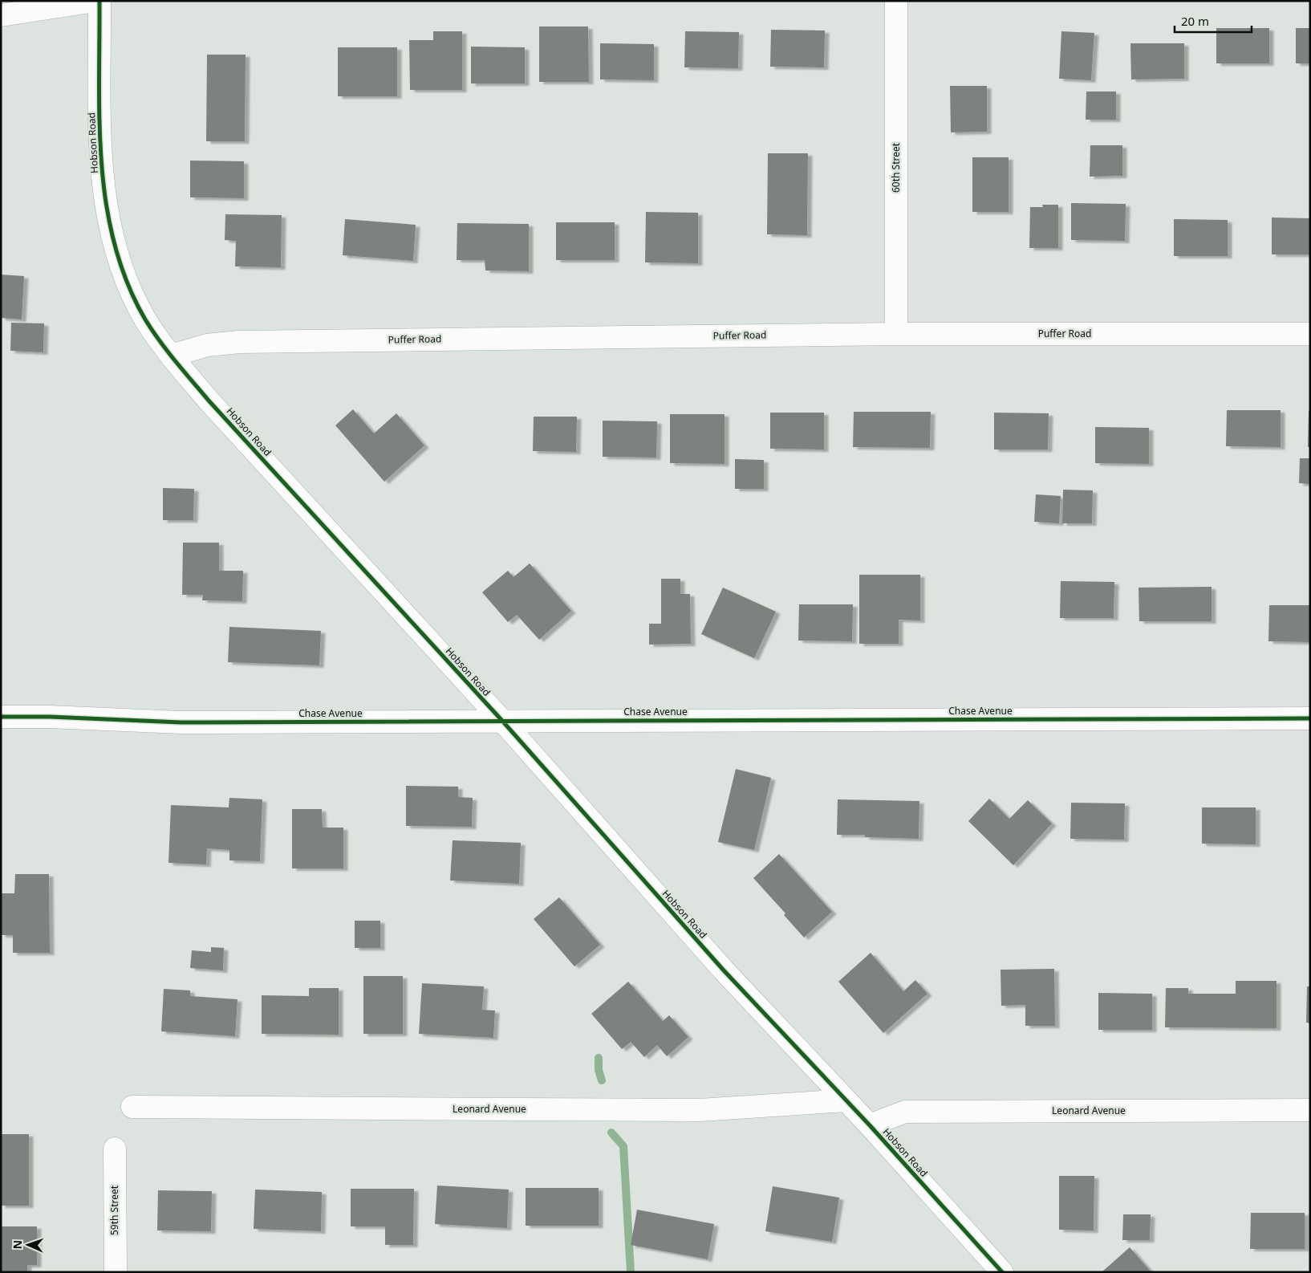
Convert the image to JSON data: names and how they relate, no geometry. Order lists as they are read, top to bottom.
{
  "streets": {
    "street": [
      "Hobson Road",
      "60th Street",
      "Puffer Road",
      "Chase Avenue",
      "Leonard Avenue",
      "59th Street"
    ]
  },
  "crossings": [
    ["Hobson Road", "Puffer Road"],
    ["Hobson Road", "Chase Avenue"],
    ["Hobson Road", "Leonard Avenue"],
    ["60th Street", "Puffer Road"]
  ],
  "scale_bar": "20 m",
  "north": "left"
}
